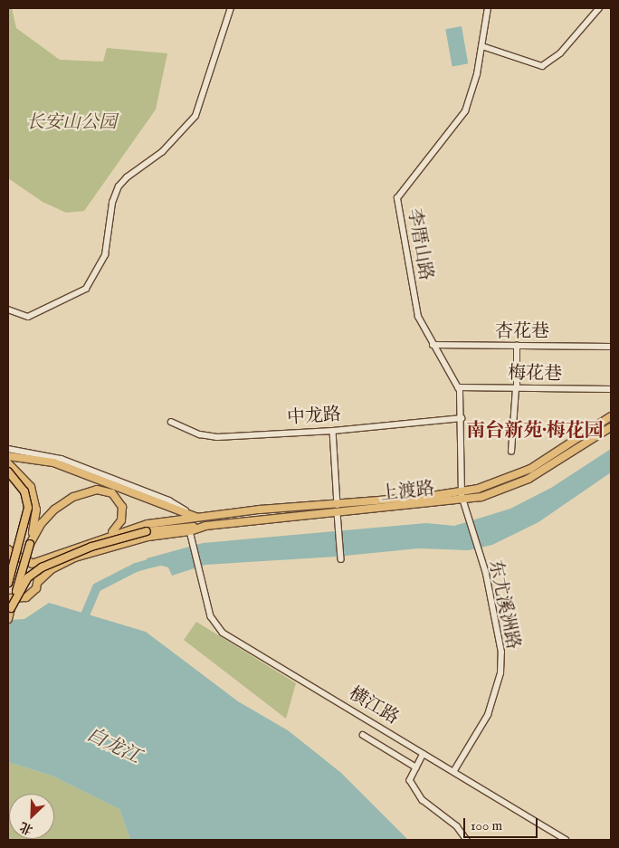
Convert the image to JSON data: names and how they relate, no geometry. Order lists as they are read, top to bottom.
{
  "streets": {
    "main road": ["上渡路"],
    "street": [
      "李厝山路",
      "杏花巷",
      "梅花巷",
      "中龙路",
      "东尤溪洲路",
      "横江路"
    ]
  },
  "crossings": [
    ["李厝山路", "杏花巷"],
    ["李厝山路", "梅花巷"],
    ["李厝山路", "中龙路"],
    ["李厝山路", "上渡路"],
    ["李厝山路", "东尤溪洲路"],
    ["上渡路", "东尤溪洲路"],
    ["上渡路", "横江路"],
    ["东尤溪洲路", "横江路"]
  ],
  "districts": ["南台新苑·梅花园"],
  "water": ["白龙江"],
  "parks": ["长安山公园"],
  "scale_bar": "100 m",
  "north": "bottom left"
}
